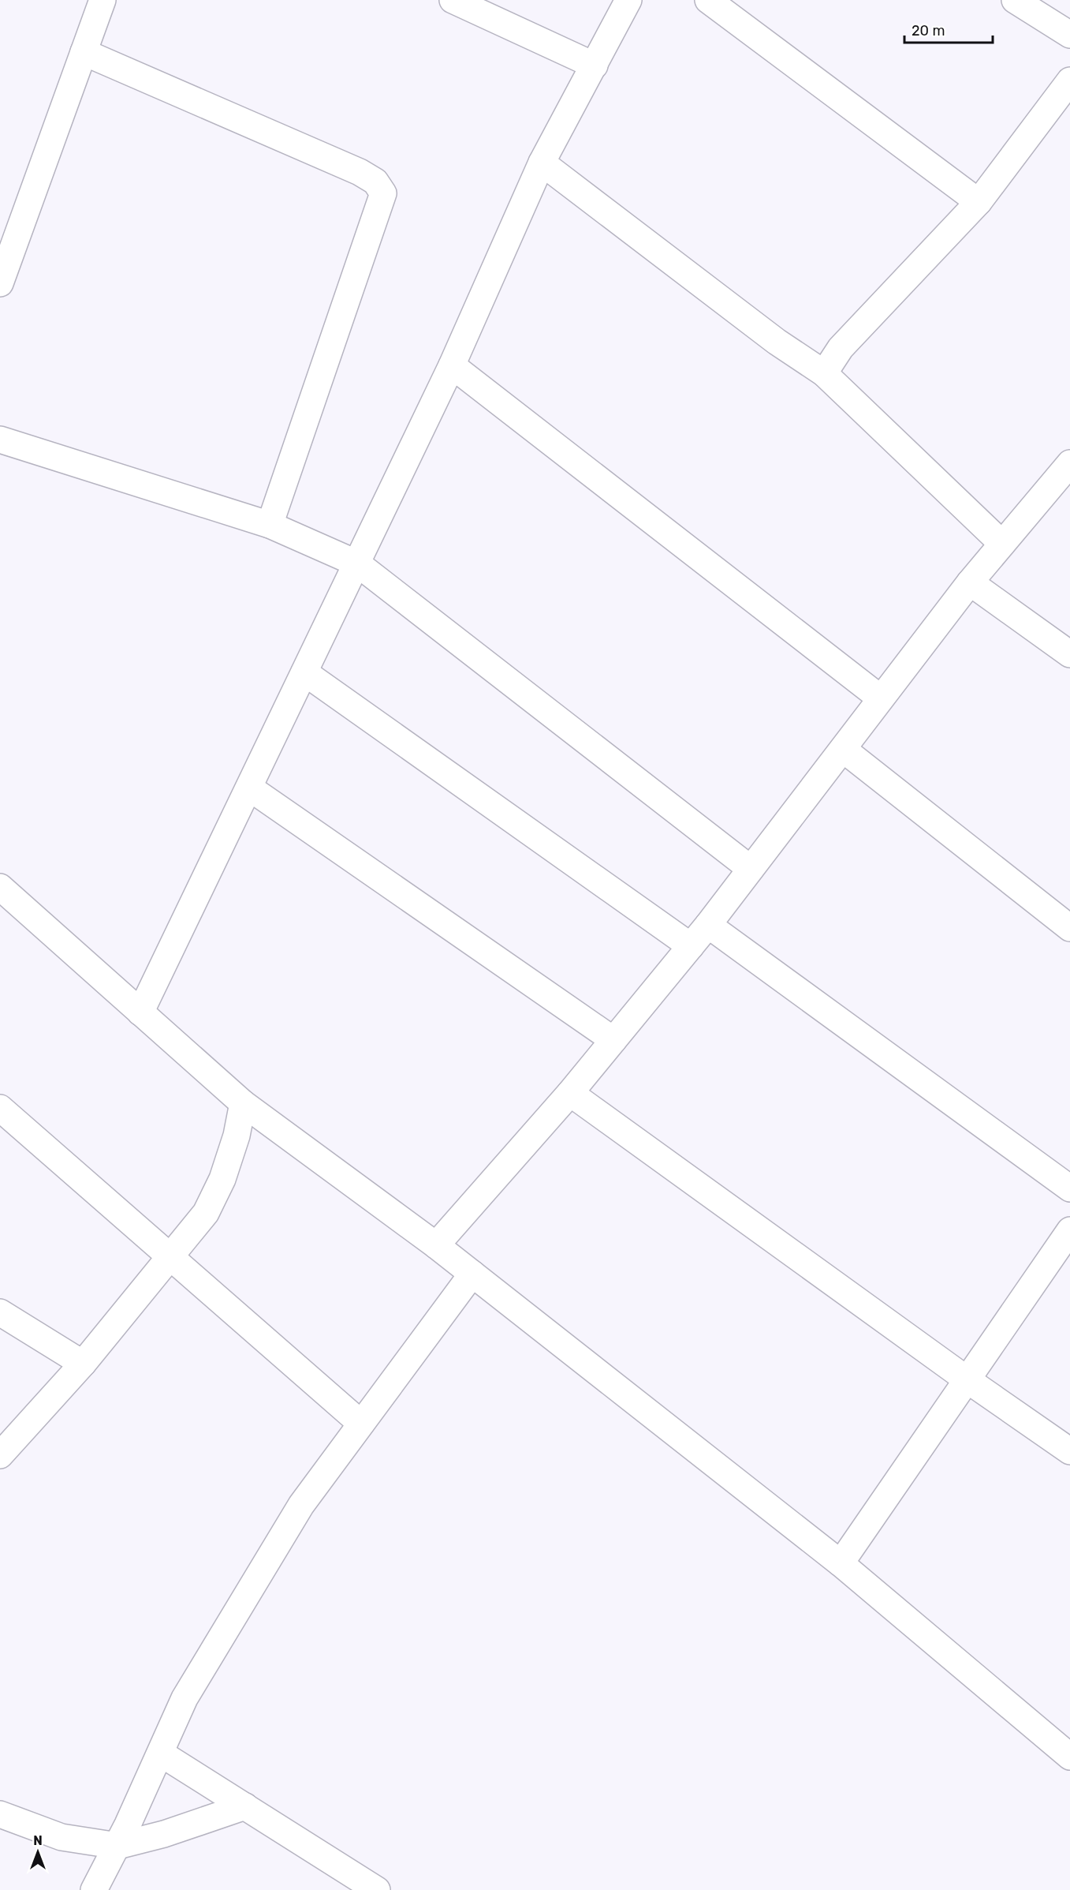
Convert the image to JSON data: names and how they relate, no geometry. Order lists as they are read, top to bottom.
{
  "scale_bar": "20 m",
  "north": "top"
}
